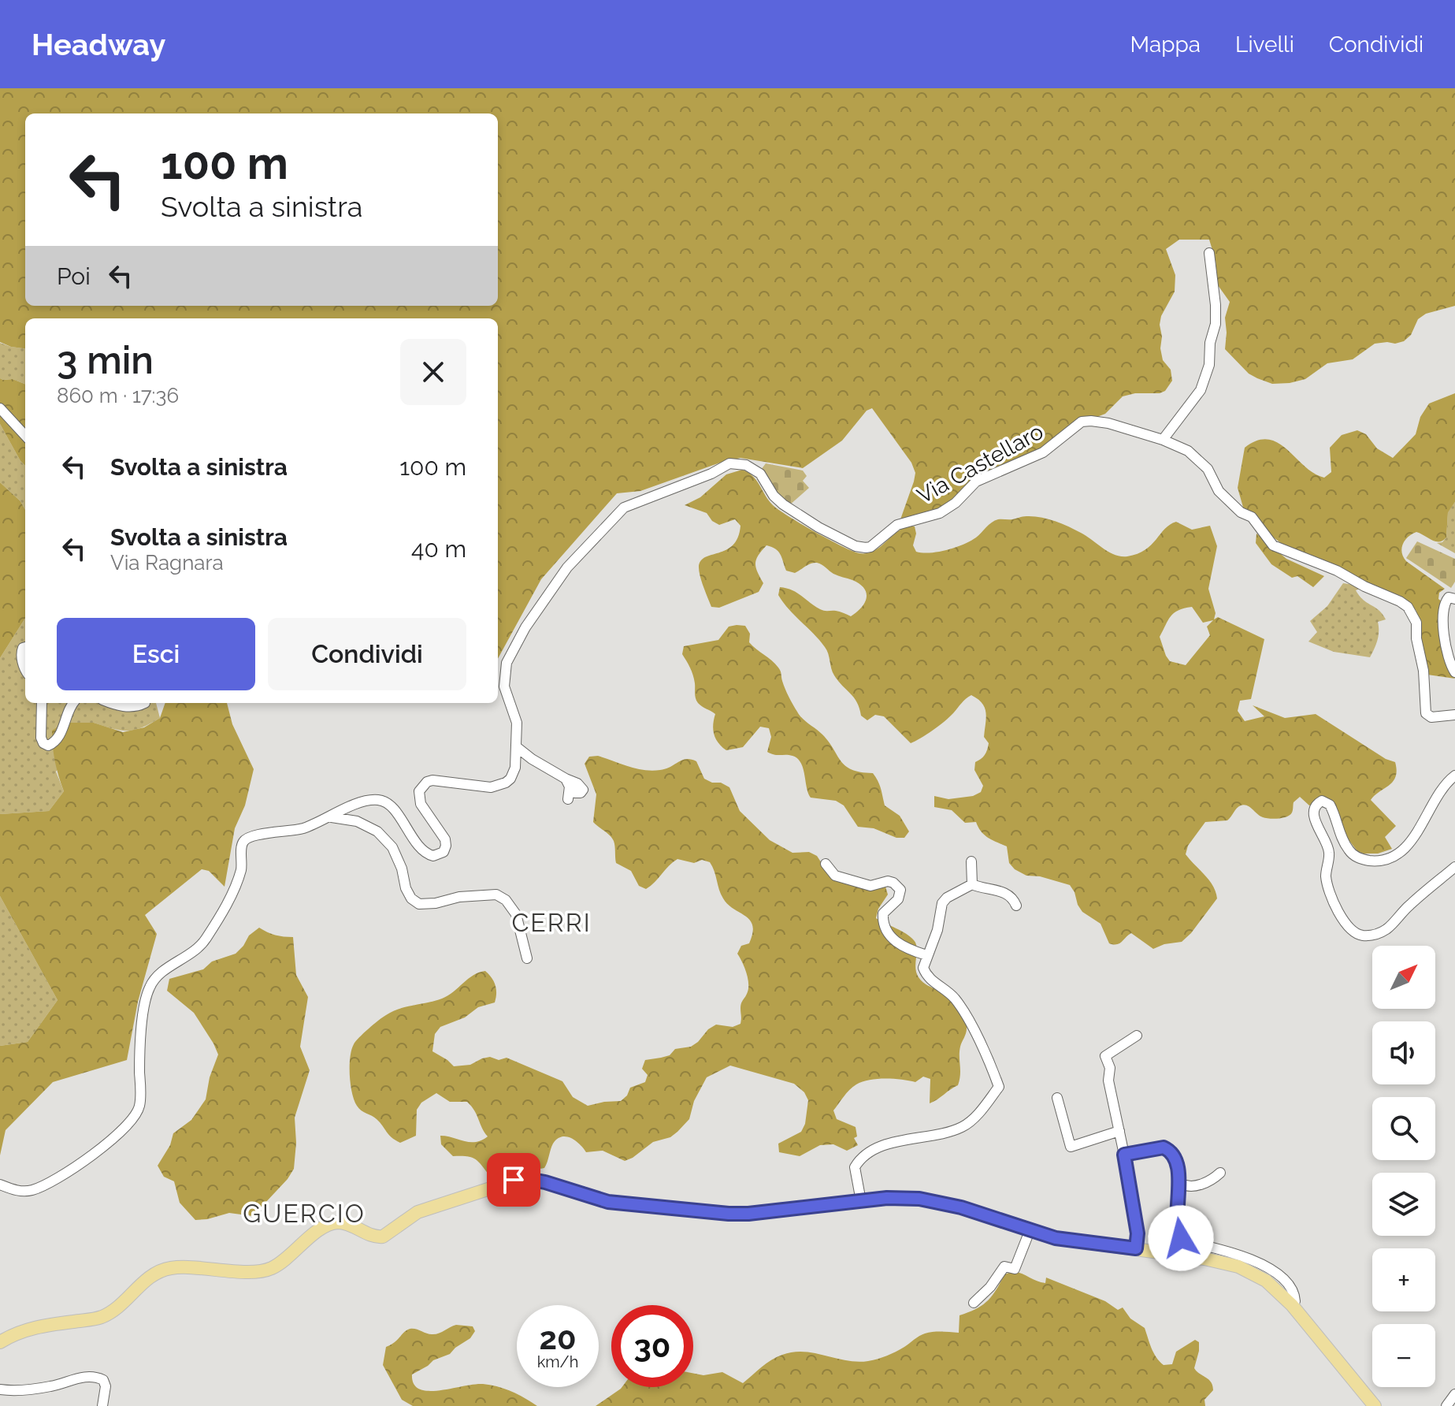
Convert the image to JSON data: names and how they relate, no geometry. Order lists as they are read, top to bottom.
{
  "streets": {
    "street": ["Via Castellaro"]
  },
  "districts": ["CERRI", "GUERCIO"],
  "north": "top right",
  "page": {
    "header": "Headway",
    "nav": ["Mappa", "Livelli", "Condividi"],
    "turn": ["100 m", "Svolta a sinistra"],
    "then": "Poi",
    "heading": ["3 min", "860 m · 17:36"],
    "list": [
      {
        "name": "Svolta a sinistra",
        "value": "100 m"
      },
      {
        "name": "Svolta a sinistra",
        "note": "Via Ragnara",
        "value": "40 m"
      }
    ],
    "buttons": ["Esci", "Condividi"],
    "map_buttons": ["+", "−"],
    "speed": "20 km/h",
    "limit": "30"
  }
}
